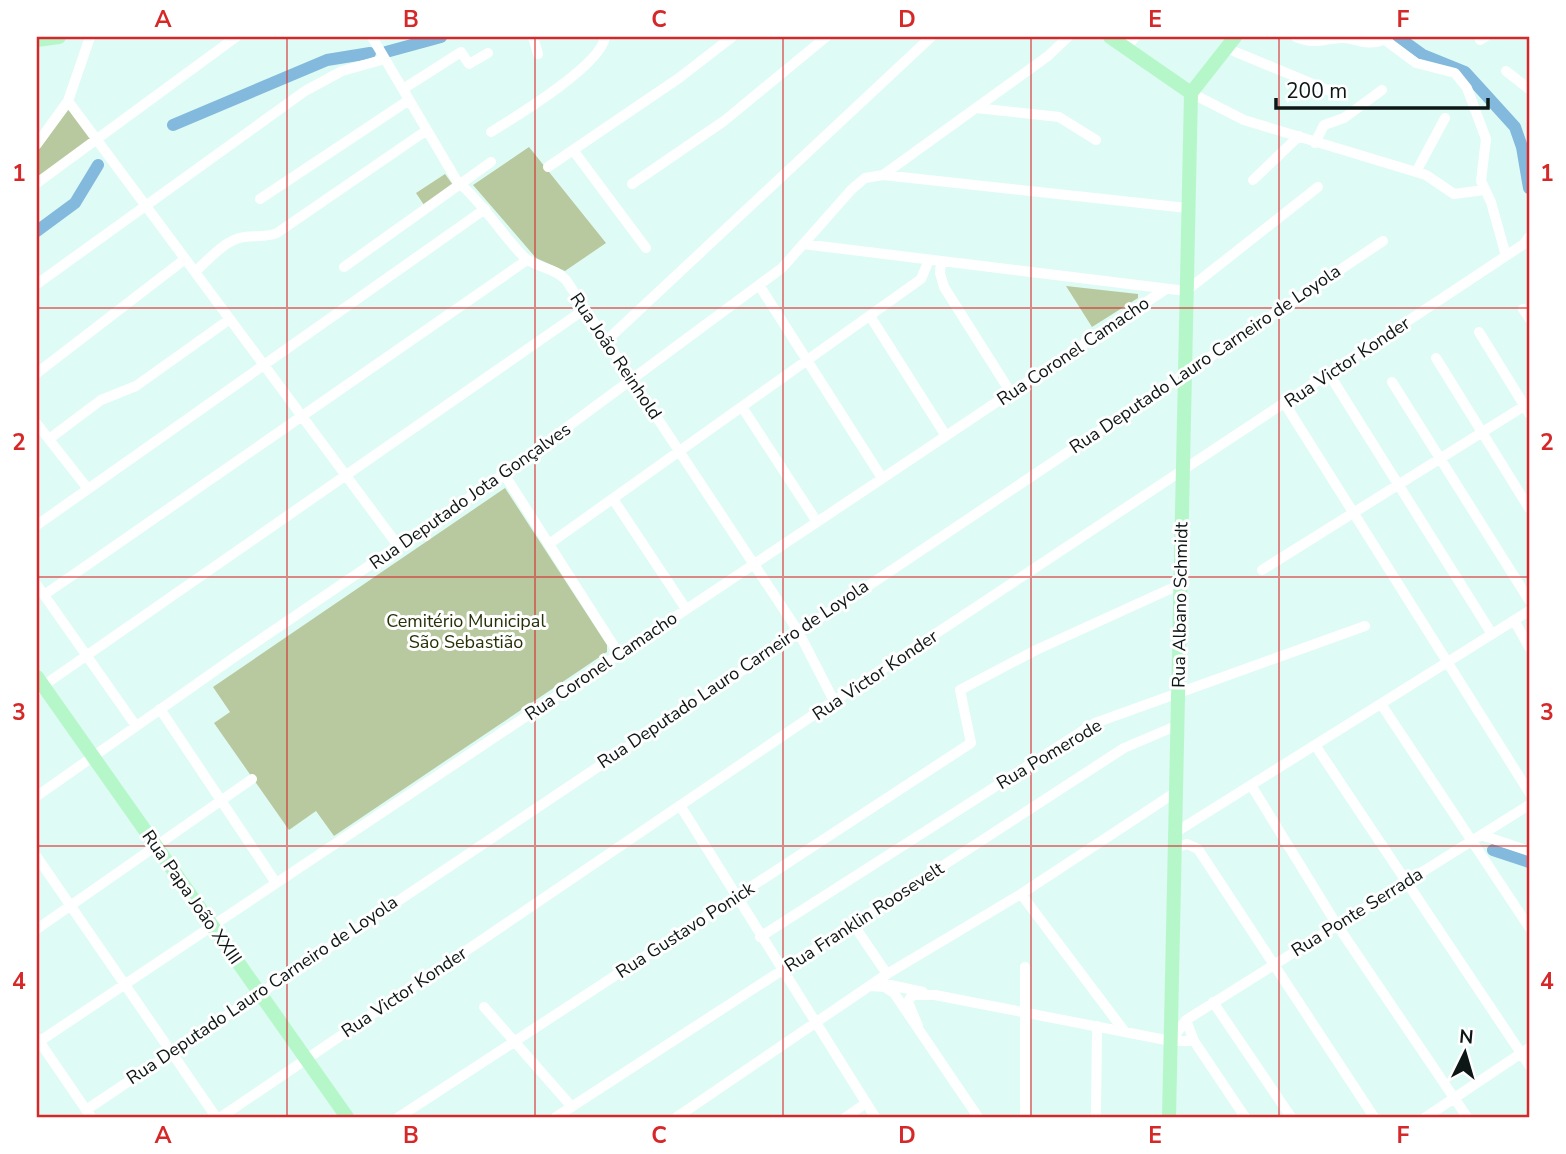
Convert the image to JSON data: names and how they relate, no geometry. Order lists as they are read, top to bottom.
{
  "streets": {
    "main road": ["Rua Albano Schmidt", "Rua Papa João XXIII"],
    "street": [
      "Rua Coronel Camacho",
      "Rua João Reinhold",
      "Rua Deputado Lauro Carneiro de Loyola",
      "Rua Victor Konder",
      "Rua Deputado Jota Gonçalves",
      "Rua Pomerode",
      "Rua Ponte Serrada",
      "Rua Franklin Roosevelt",
      "Rua Gustavo Ponick"
    ]
  },
  "crossings": [
    ["Rua Coronel Camacho", "Rua João Reinhold"],
    ["Rua Coronel Camacho", "Rua Papa João XXIII"],
    ["Rua João Reinhold", "Rua Deputado Lauro Carneiro de Loyola"],
    ["Rua João Reinhold", "Rua Victor Konder"],
    ["Rua João Reinhold", "Rua Deputado Jota Gonçalves"],
    ["Rua Deputado Lauro Carneiro de Loyola", "Rua Albano Schmidt"],
    ["Rua Deputado Lauro Carneiro de Loyola", "Rua Papa João XXIII"],
    ["Rua Victor Konder", "Rua Albano Schmidt"],
    ["Rua Victor Konder", "Rua Papa João XXIII"],
    ["Rua Deputado Jota Gonçalves", "Rua Papa João XXIII"],
    ["Rua Albano Schmidt", "Rua Pomerode"],
    ["Rua Albano Schmidt", "Rua Ponte Serrada"],
    ["Rua Albano Schmidt", "Rua Franklin Roosevelt"],
    ["Rua Albano Schmidt", "Rua Gustavo Ponick"]
  ],
  "parks": ["Cemitério Municipal São Sebastião"],
  "scale_bar": "200 m",
  "north": "top",
  "grid": {
    "columns": [
      "A",
      "B",
      "C",
      "D",
      "E",
      "F"
    ],
    "rows": [
      "1",
      "2",
      "3",
      "4"
    ]
  }
}
